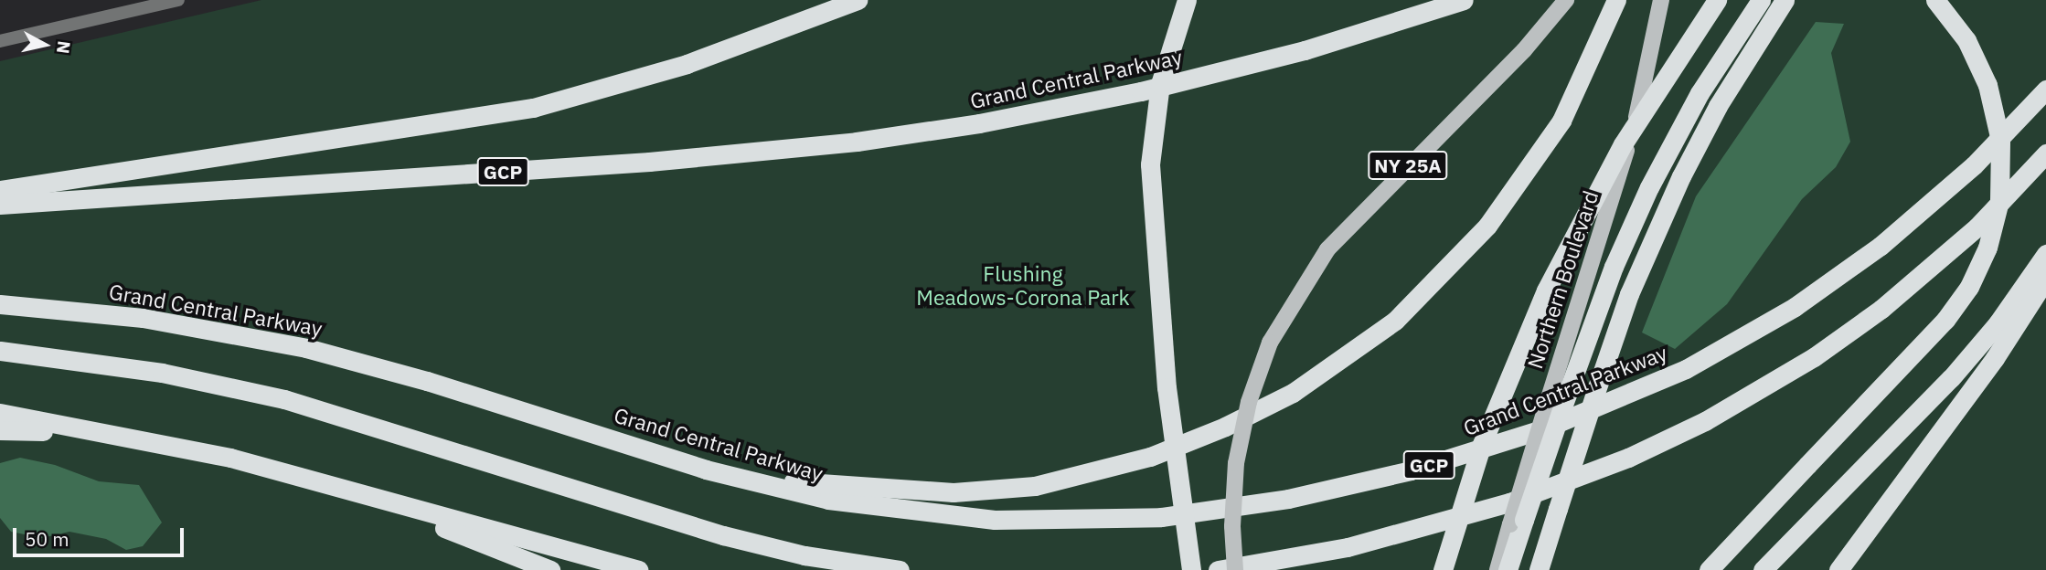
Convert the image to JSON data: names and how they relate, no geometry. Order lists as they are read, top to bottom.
{
  "streets": {
    "highway": ["Grand Central Parkway", "GCP"],
    "main road": ["NY 25A", "Northern Boulevard"]
  },
  "parks": ["Flushing Meadows-Corona Park"],
  "scale_bar": "50 m",
  "north": "right"
}
